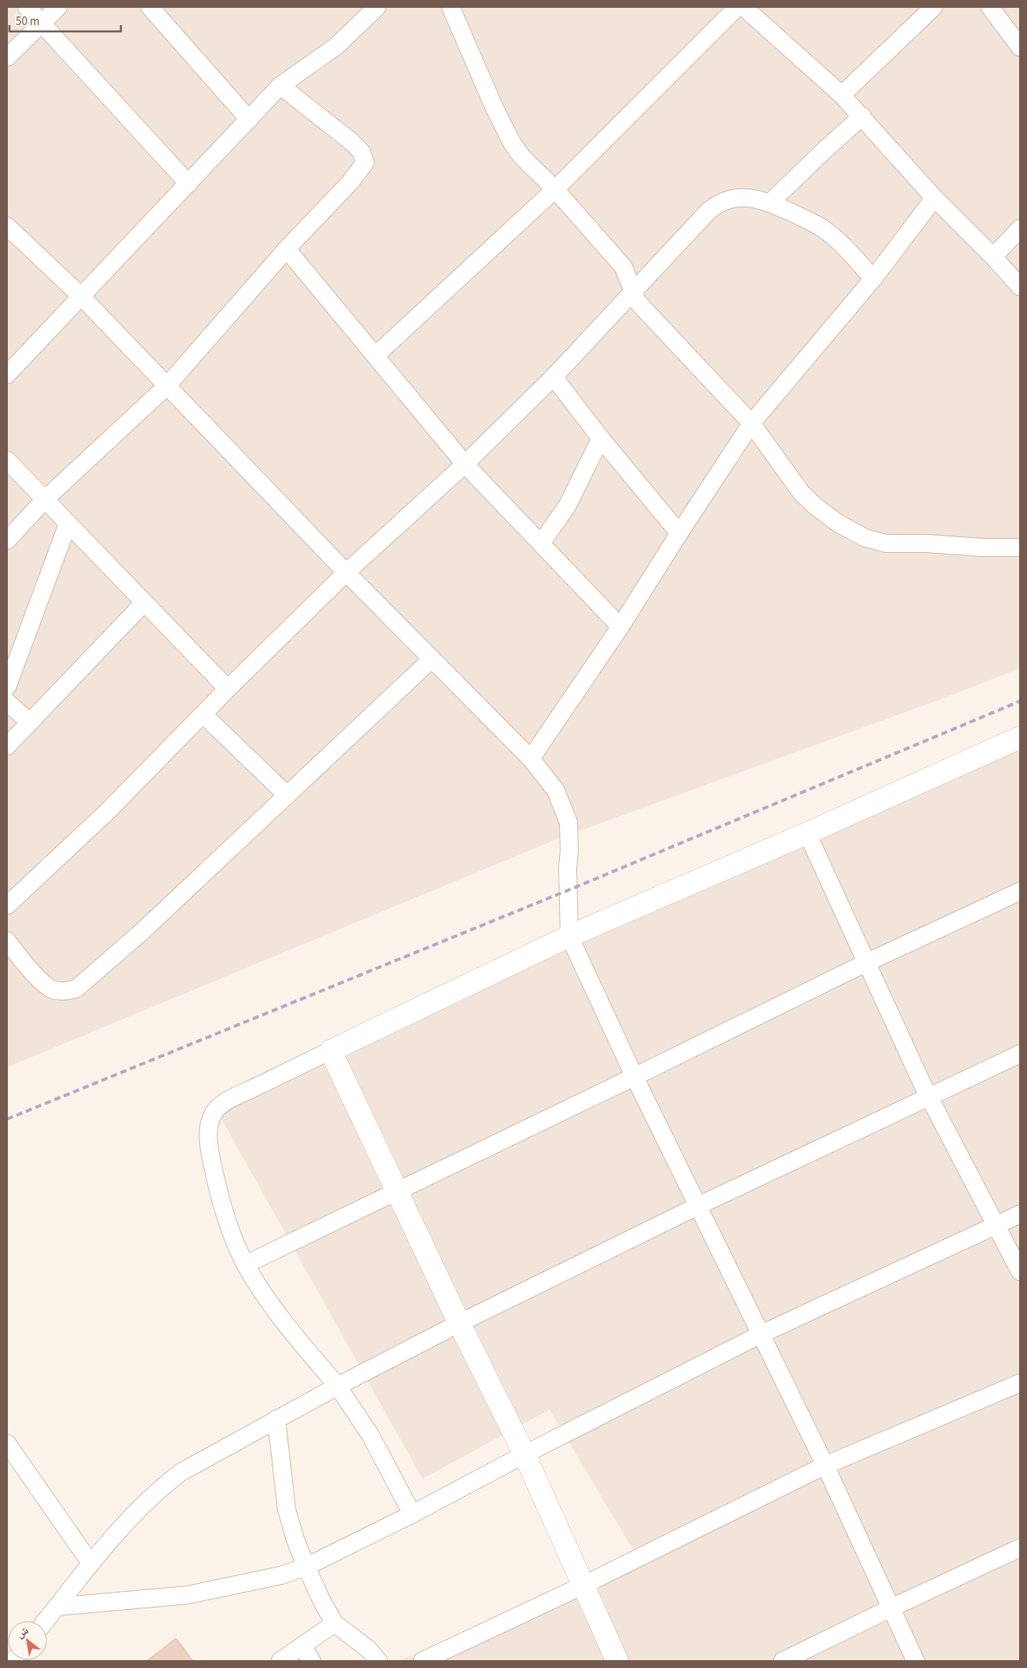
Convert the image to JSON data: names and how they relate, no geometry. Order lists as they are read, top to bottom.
{
  "scale_bar": "50 m",
  "north": "top left"
}
